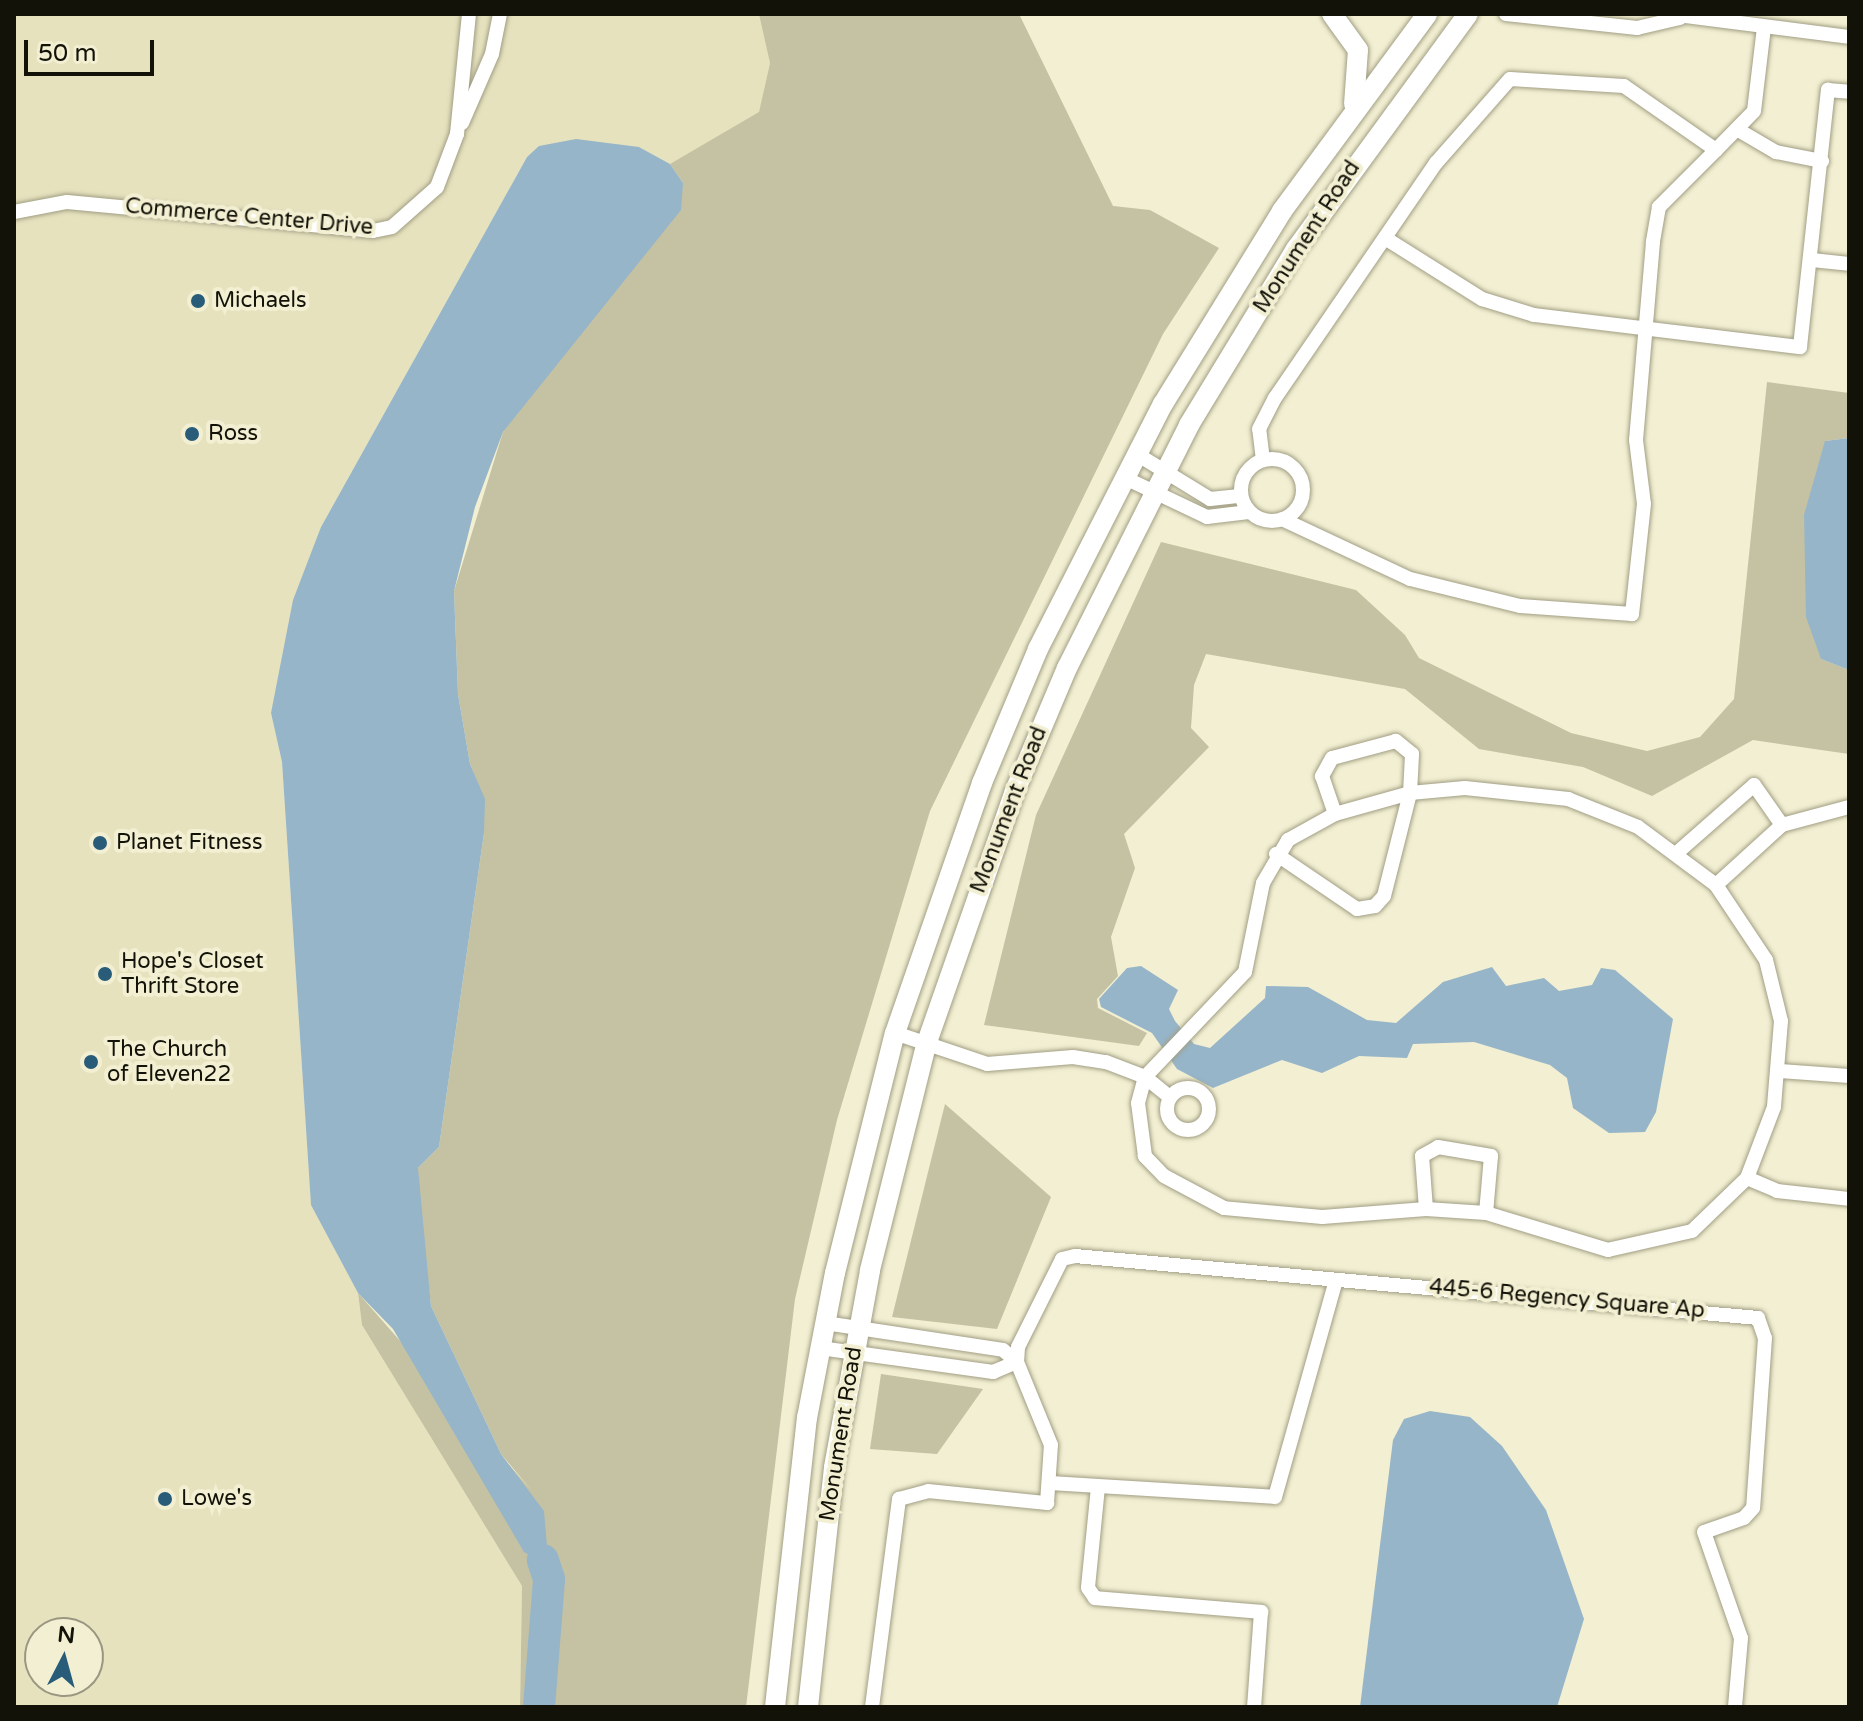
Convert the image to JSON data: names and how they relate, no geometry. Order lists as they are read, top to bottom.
{
  "streets": {
    "main road": ["Monument Road"],
    "street": ["Commerce Center Drive", "445-6 Regency Square Ap"]
  },
  "places": [
    "Michaels",
    "Ross",
    "Planet Fitness",
    "Hope's Closet Thrift Store",
    "The Church of Eleven22",
    "Lowe's"
  ],
  "scale_bar": "50 m",
  "north": "top"
}
